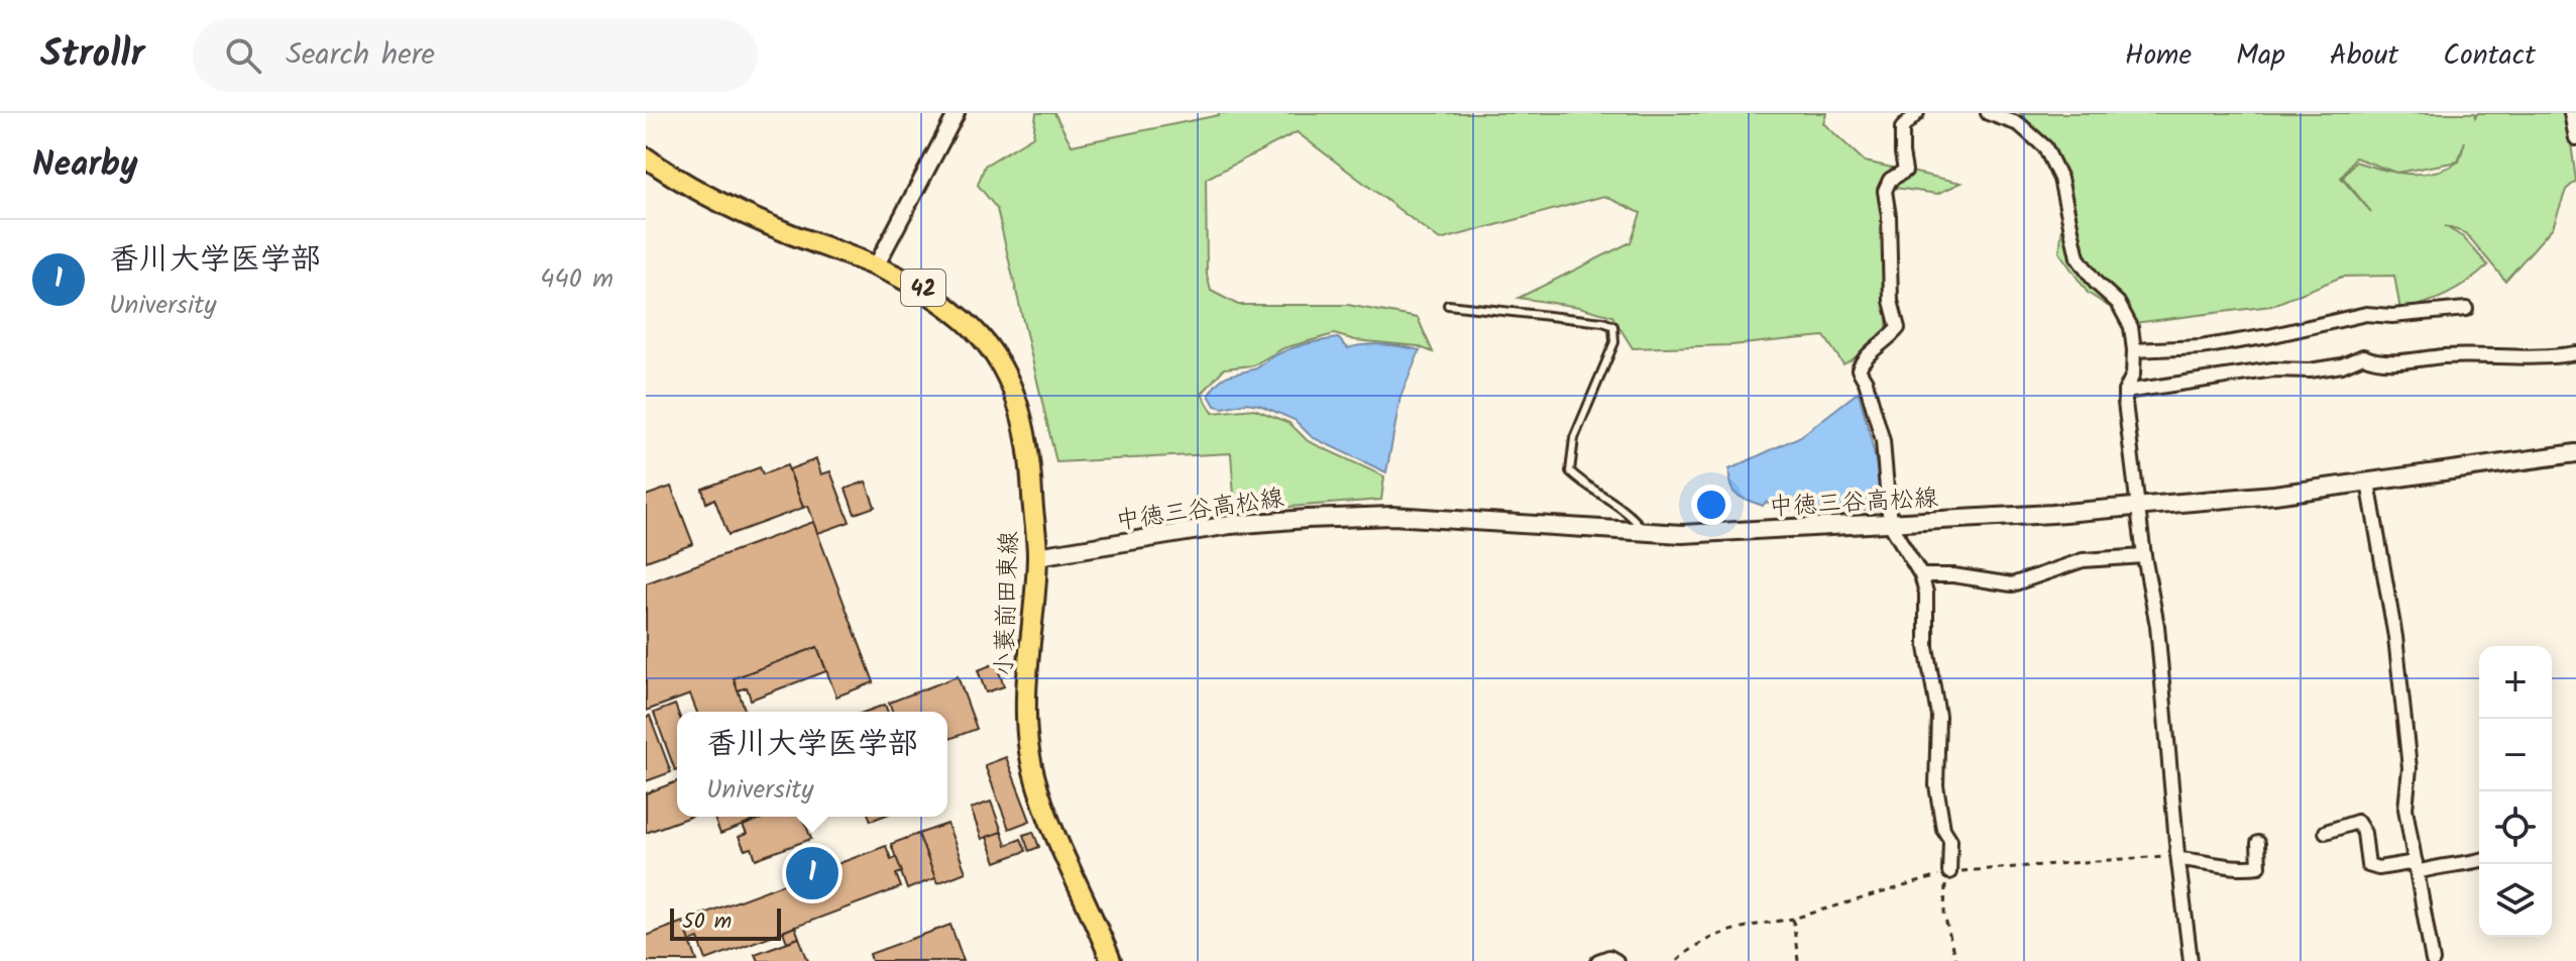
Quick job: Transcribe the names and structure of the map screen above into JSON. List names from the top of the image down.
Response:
{
  "streets": {
    "main road": ["42", "中徳三谷高松線", "小蓑前田東線"]
  },
  "crossings": [
    ["中徳三谷高松線", "小蓑前田東線"]
  ],
  "scale_bar": "50 m",
  "page": {
    "header": "Strollr",
    "search": "Search here",
    "nav": [
      "Home",
      "Map",
      "About",
      "Contact"
    ],
    "heading": "Nearby",
    "list": [
      {
        "mark": "1",
        "name": "香川大学医学部",
        "note": "University",
        "value": "440 m"
      }
    ],
    "map_buttons": ["+", "−"],
    "popup": ["香川大学医学部", "University"],
    "pins": "1",
    "scale": "50 m"
  }
}
